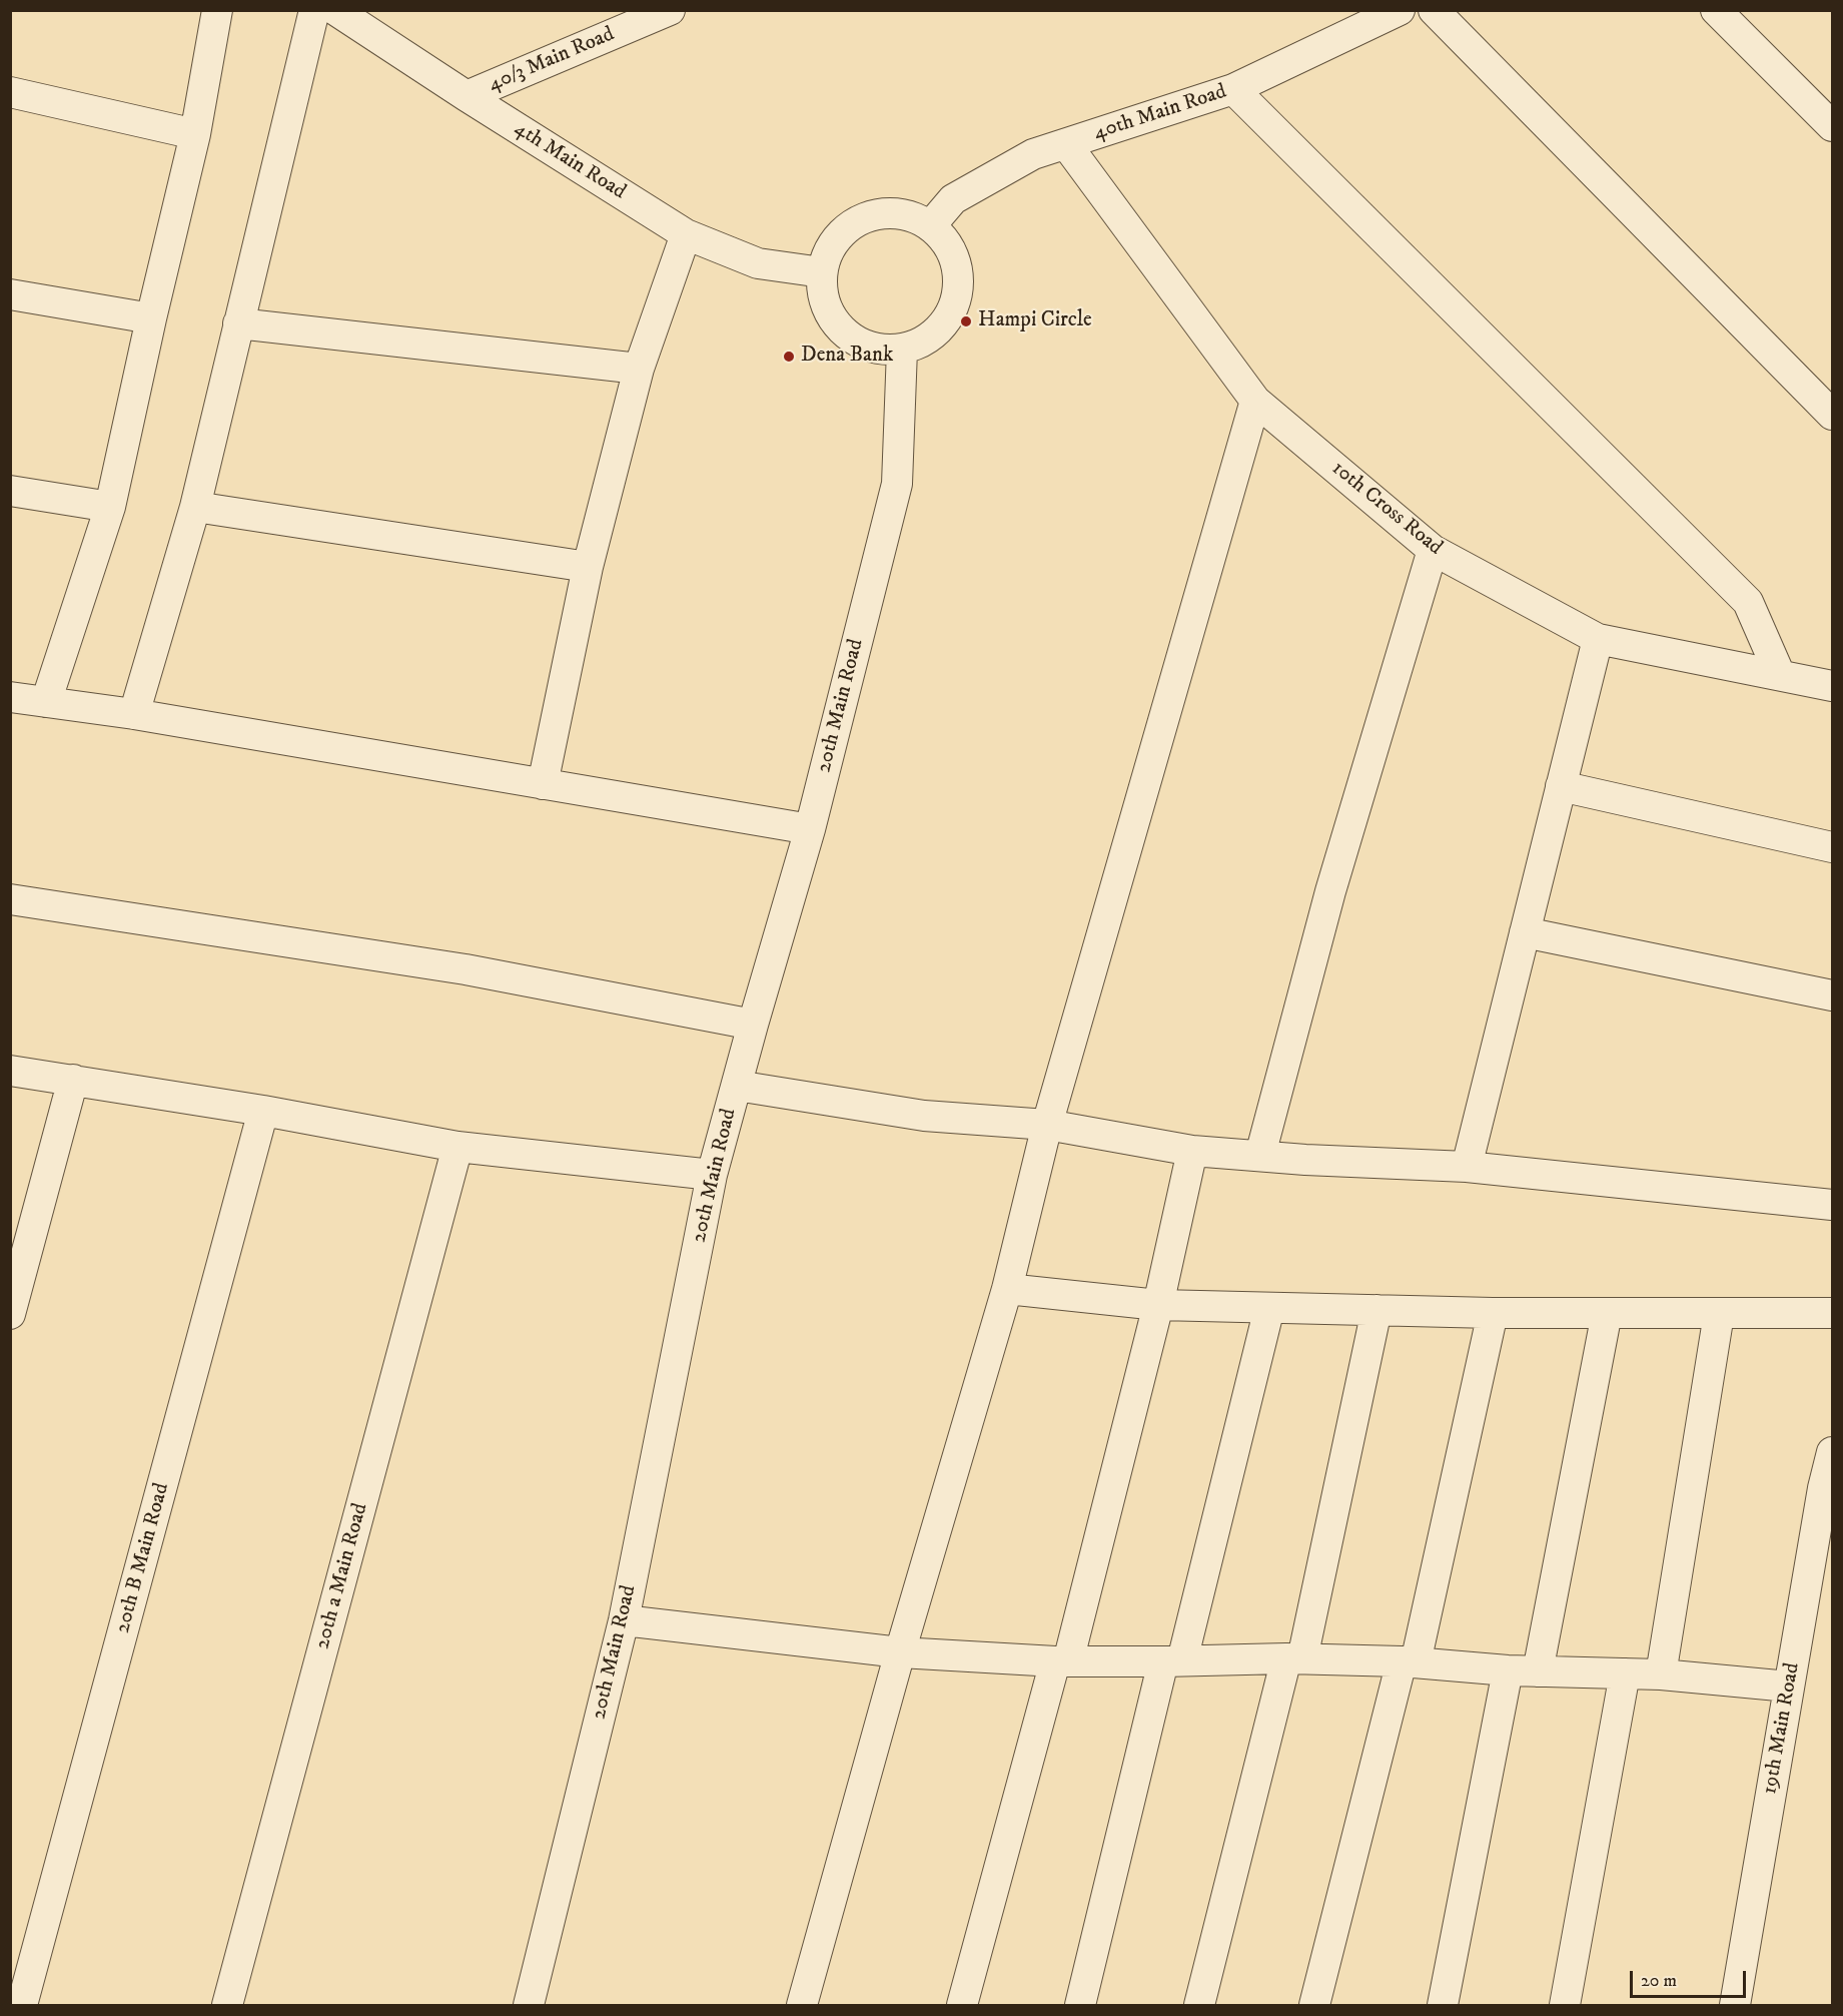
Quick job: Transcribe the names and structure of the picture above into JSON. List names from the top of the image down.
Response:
{
  "streets": {
    "street": [
      "40/3 Main Road",
      "40th Main Road",
      "4th Main Road",
      "10th Cross Road",
      "20th Main Road",
      "20th B Main Road",
      "20th a Main Road",
      "19th Main Road"
    ]
  },
  "crossings": [
    ["40/3 Main Road", "4th Main Road"],
    ["40th Main Road", "4th Main Road"],
    ["40th Main Road", "10th Cross Road"],
    ["40th Main Road", "20th Main Road"],
    ["4th Main Road", "20th Main Road"]
  ],
  "places": ["Hampi Circle", "Dena Bank"],
  "scale_bar": "20 m"
}
